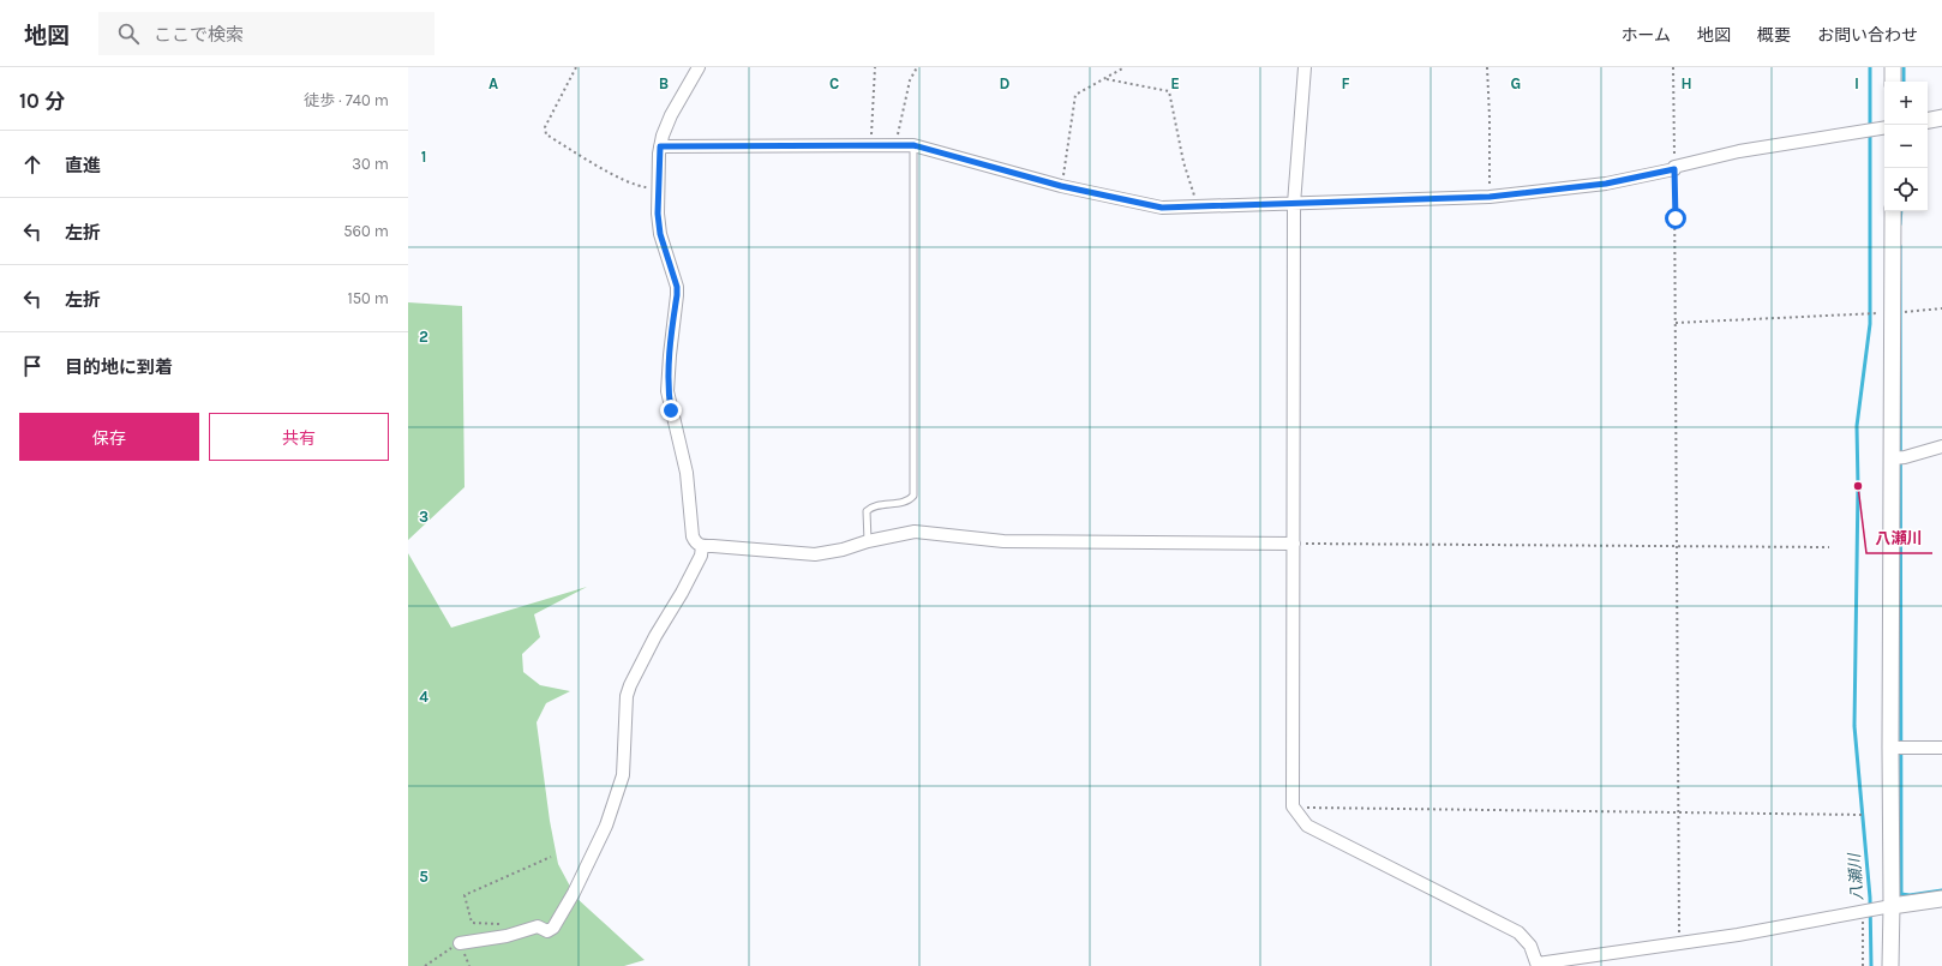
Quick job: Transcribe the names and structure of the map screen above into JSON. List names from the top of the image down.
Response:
{
  "water": ["八瀬川"],
  "places": ["八瀬川"],
  "page": {
    "header": "地図",
    "search": "ここで検索",
    "nav": [
      "ホーム",
      "地図",
      "概要",
      "お問い合わせ"
    ],
    "heading": ["10 分", "徒歩 · 740 m"],
    "map_buttons": ["+", "−"],
    "list": [
      ["直進", "30 m"],
      ["左折", "560 m"],
      ["左折", "150 m"],
      "目的地に到着"
    ],
    "buttons": ["保存", "共有"]
  },
  "grid": {
    "columns": [
      "A",
      "B",
      "C",
      "D",
      "E",
      "F",
      "G",
      "H",
      "I"
    ],
    "rows": [
      "1",
      "2",
      "3",
      "4",
      "5"
    ]
  }
}
